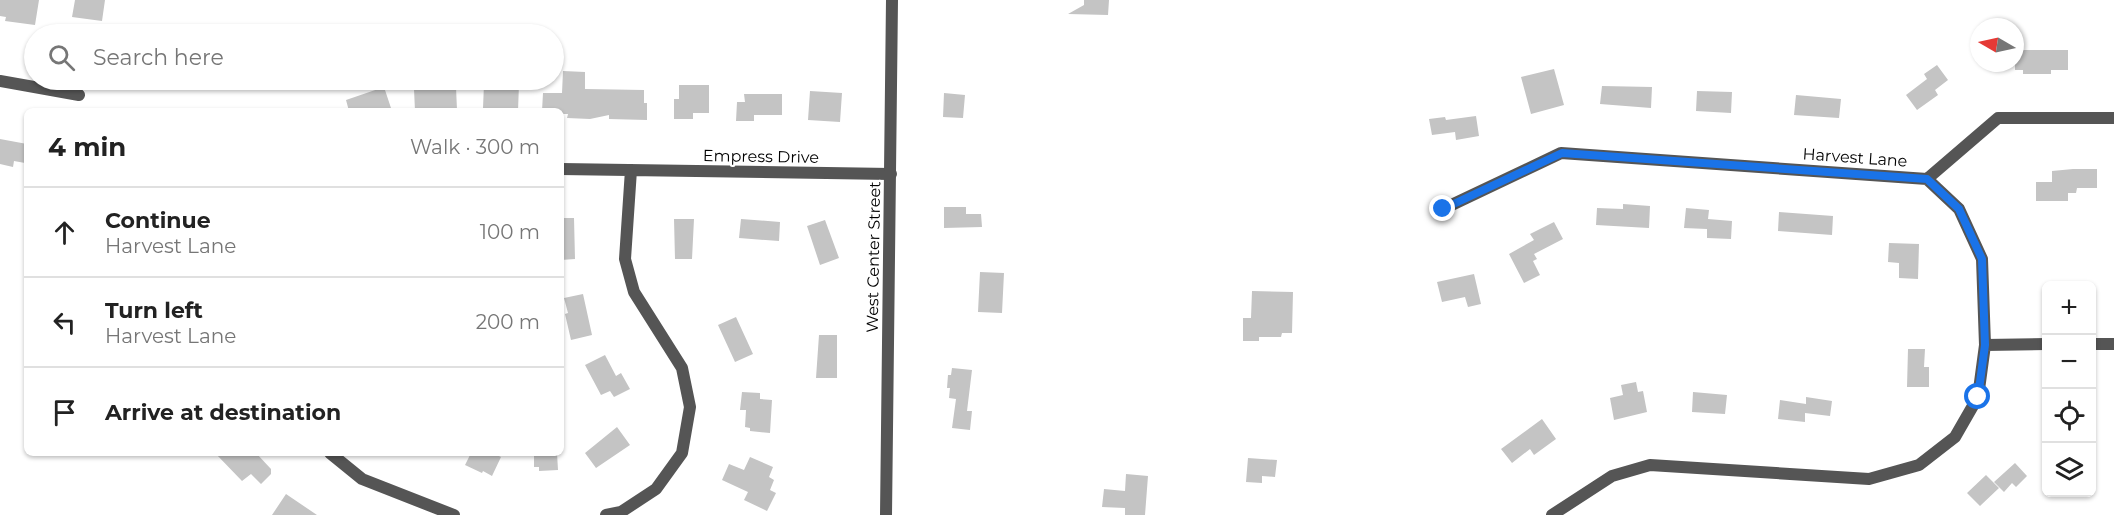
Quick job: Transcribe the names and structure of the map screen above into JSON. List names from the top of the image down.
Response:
{
  "streets": {
    "street": ["Empress Drive", "Harvest Lane", "West Center Street"]
  },
  "crossings": [
    ["Empress Drive", "West Center Street"]
  ],
  "north": "left",
  "page": {
    "search": "Search here",
    "heading": ["4 min", "Walk · 300 m"],
    "list": [
      ["Continue", "Harvest Lane", "100 m"],
      ["Turn left", "Harvest Lane", "200 m"],
      "Arrive at destination"
    ],
    "map_buttons": ["+", "−"]
  }
}
